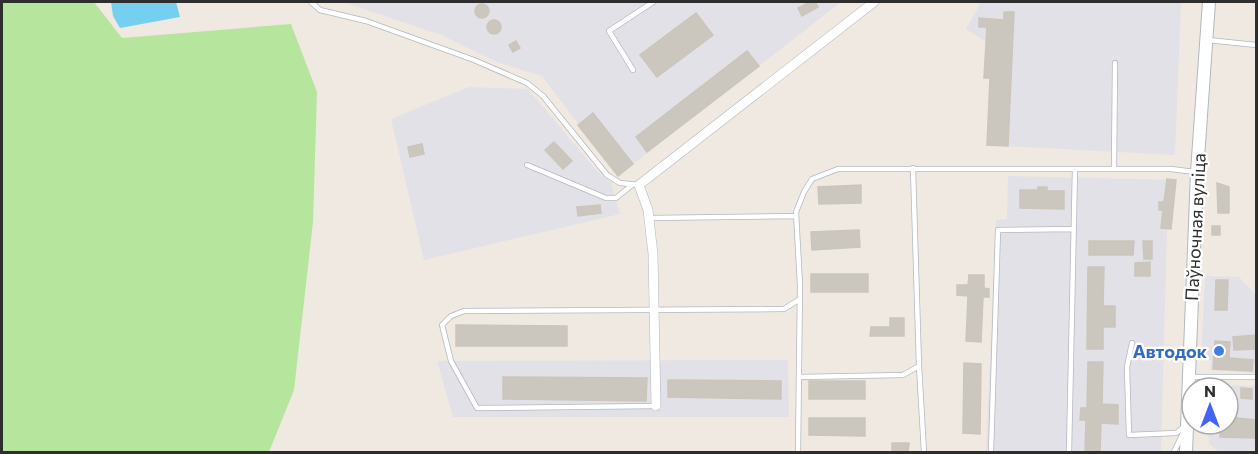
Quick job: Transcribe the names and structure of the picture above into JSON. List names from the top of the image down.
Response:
{
  "streets": {
    "street": ["Паўночная вуліца"]
  },
  "places": ["Автодок"],
  "north": "top"
}
